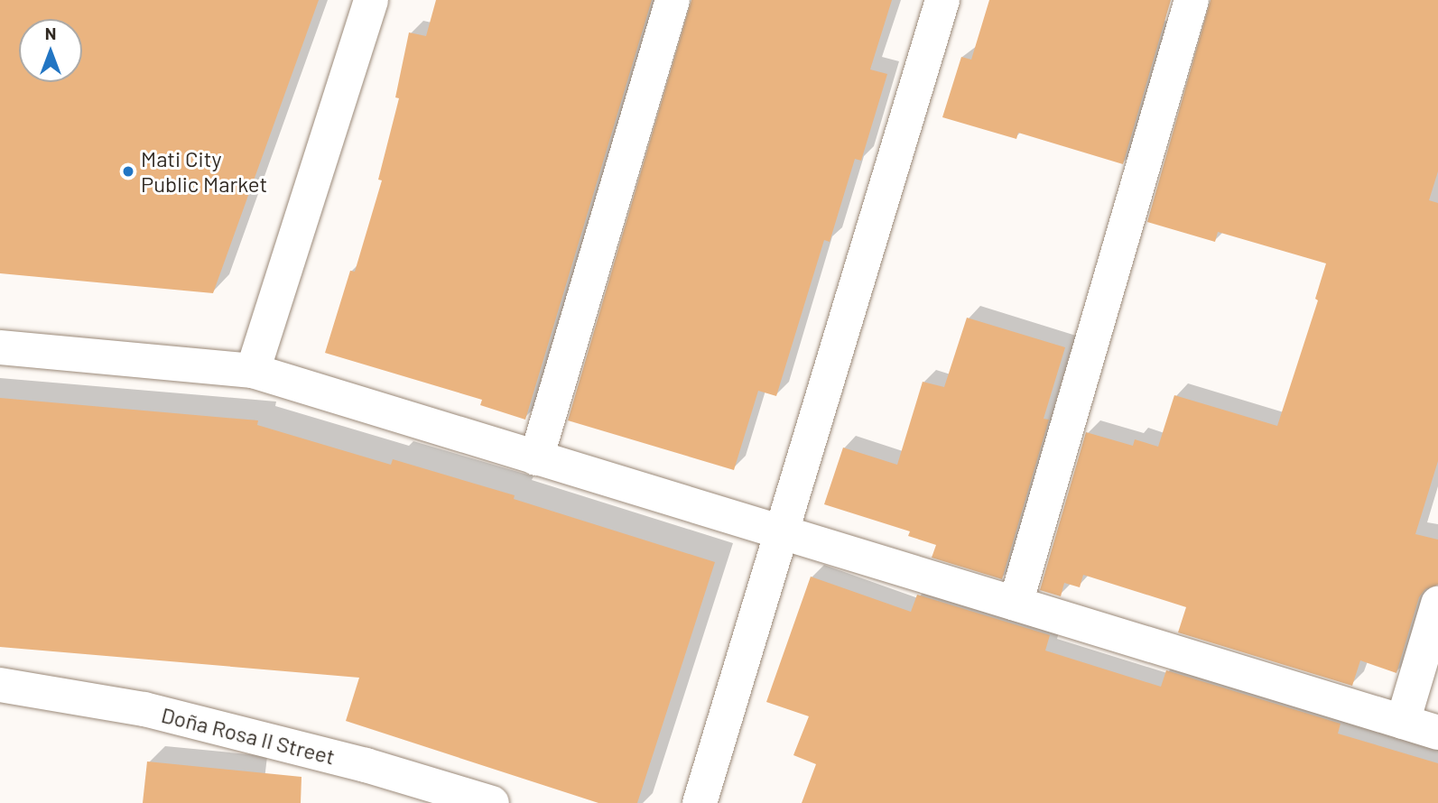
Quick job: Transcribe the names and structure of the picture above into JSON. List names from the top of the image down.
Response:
{
  "streets": {
    "street": ["Doña Rosa II Street"]
  },
  "places": ["Mati City Public Market"],
  "north": "top"
}
